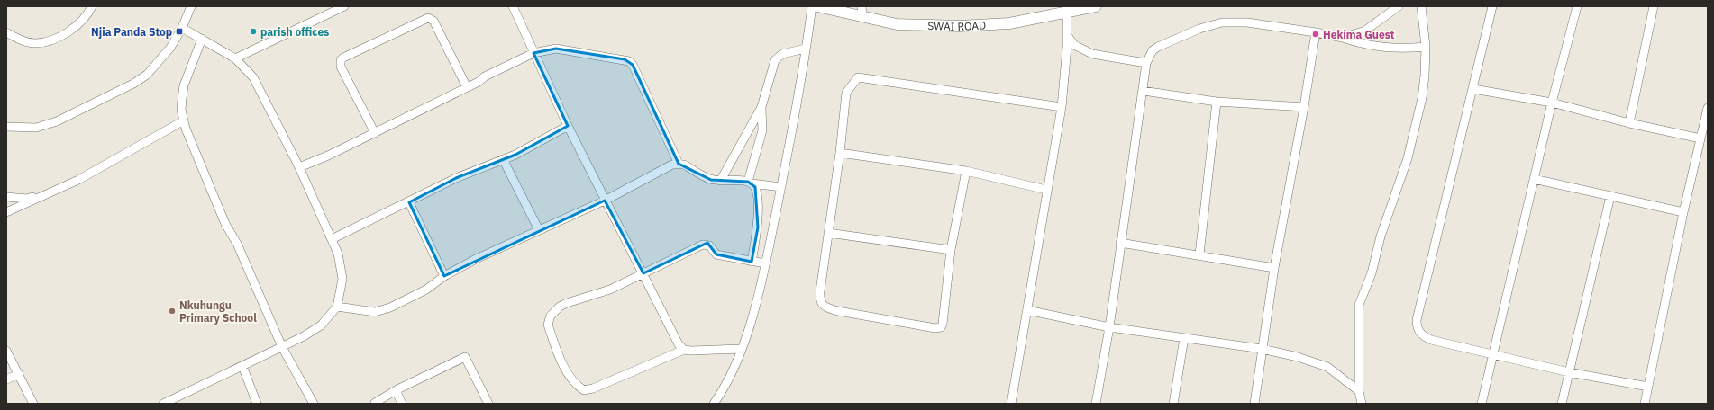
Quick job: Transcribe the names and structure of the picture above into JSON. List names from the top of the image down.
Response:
{
  "streets": {
    "street": ["SWAI ROAD"]
  },
  "places": {
    "transit": ["Njia Panda Stop"],
    "other": ["parish offices", "Hekima Guest", "Nkuhungu Primary School"]
  }
}
